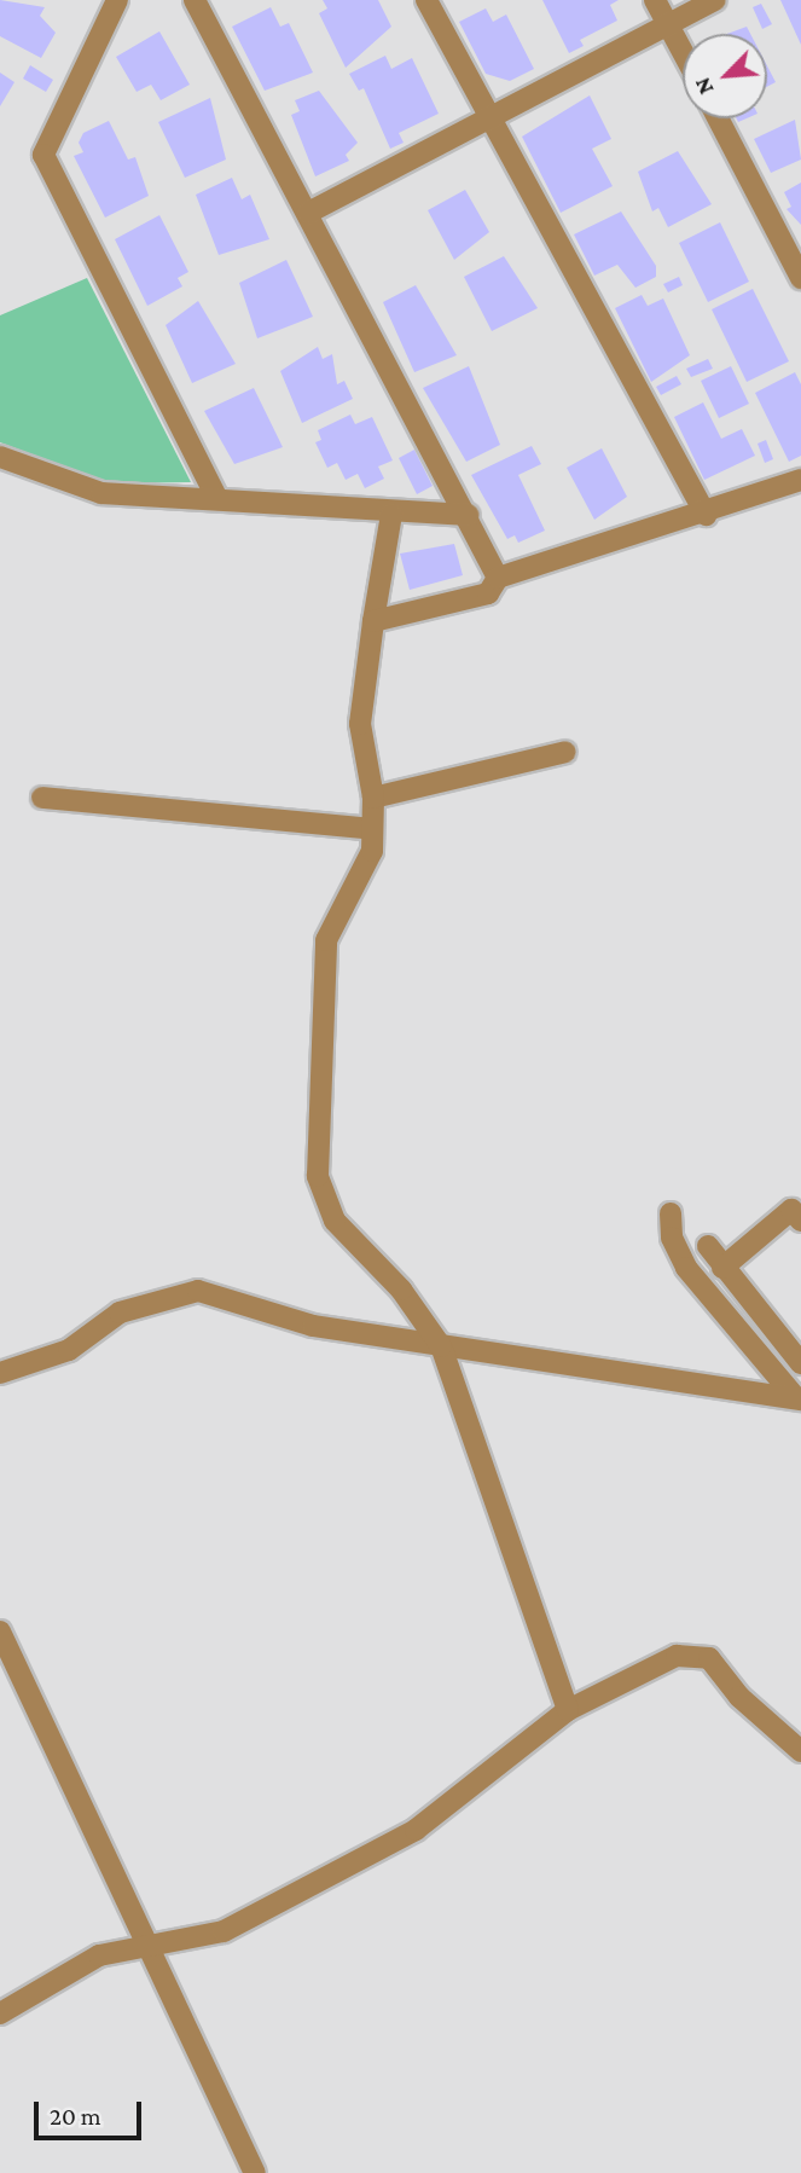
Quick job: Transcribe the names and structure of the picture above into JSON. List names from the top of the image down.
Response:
{
  "scale_bar": "20 m",
  "north": "bottom left"
}
